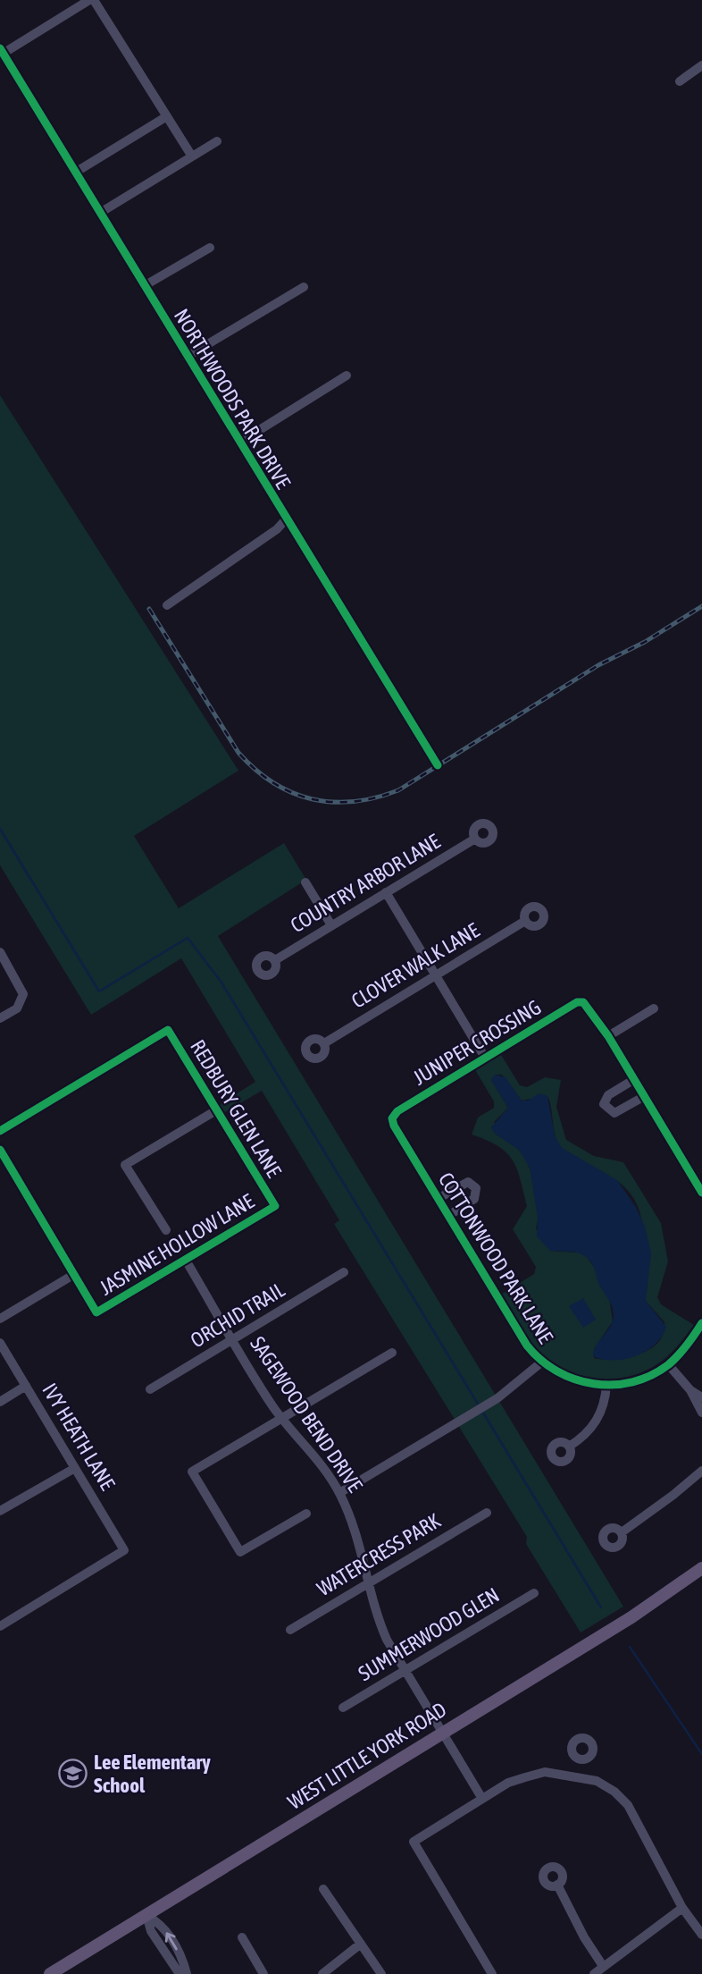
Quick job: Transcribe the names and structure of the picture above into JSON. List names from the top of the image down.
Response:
{
  "streets": {
    "main road": ["WEST LITTLE YORK ROAD"],
    "street": [
      "NORTHWOODS PARK DRIVE",
      "COUNTRY ARBOR LANE",
      "CLOVER WALK LANE",
      "JUNIPER CROSSING",
      "REDBURY GLEN LANE",
      "JASMINE HOLLOW LANE",
      "COTTONWOOD PARK LANE",
      "ORCHID TRAIL",
      "SAGEWOOD BEND DRIVE",
      "IVY HEATH LANE",
      "WATERCRESS PARK",
      "SUMMERWOOD GLEN"
    ]
  },
  "crossings": [
    ["JUNIPER CROSSING", "COTTONWOOD PARK LANE"],
    ["REDBURY GLEN LANE", "JASMINE HOLLOW LANE"],
    ["JASMINE HOLLOW LANE", "SAGEWOOD BEND DRIVE"],
    ["ORCHID TRAIL", "SAGEWOOD BEND DRIVE"],
    ["SAGEWOOD BEND DRIVE", "WATERCRESS PARK"],
    ["SAGEWOOD BEND DRIVE", "SUMMERWOOD GLEN"],
    ["SAGEWOOD BEND DRIVE", "WEST LITTLE YORK ROAD"]
  ],
  "places": {
    "school or university": ["Lee Elementary School"]
  }
}
